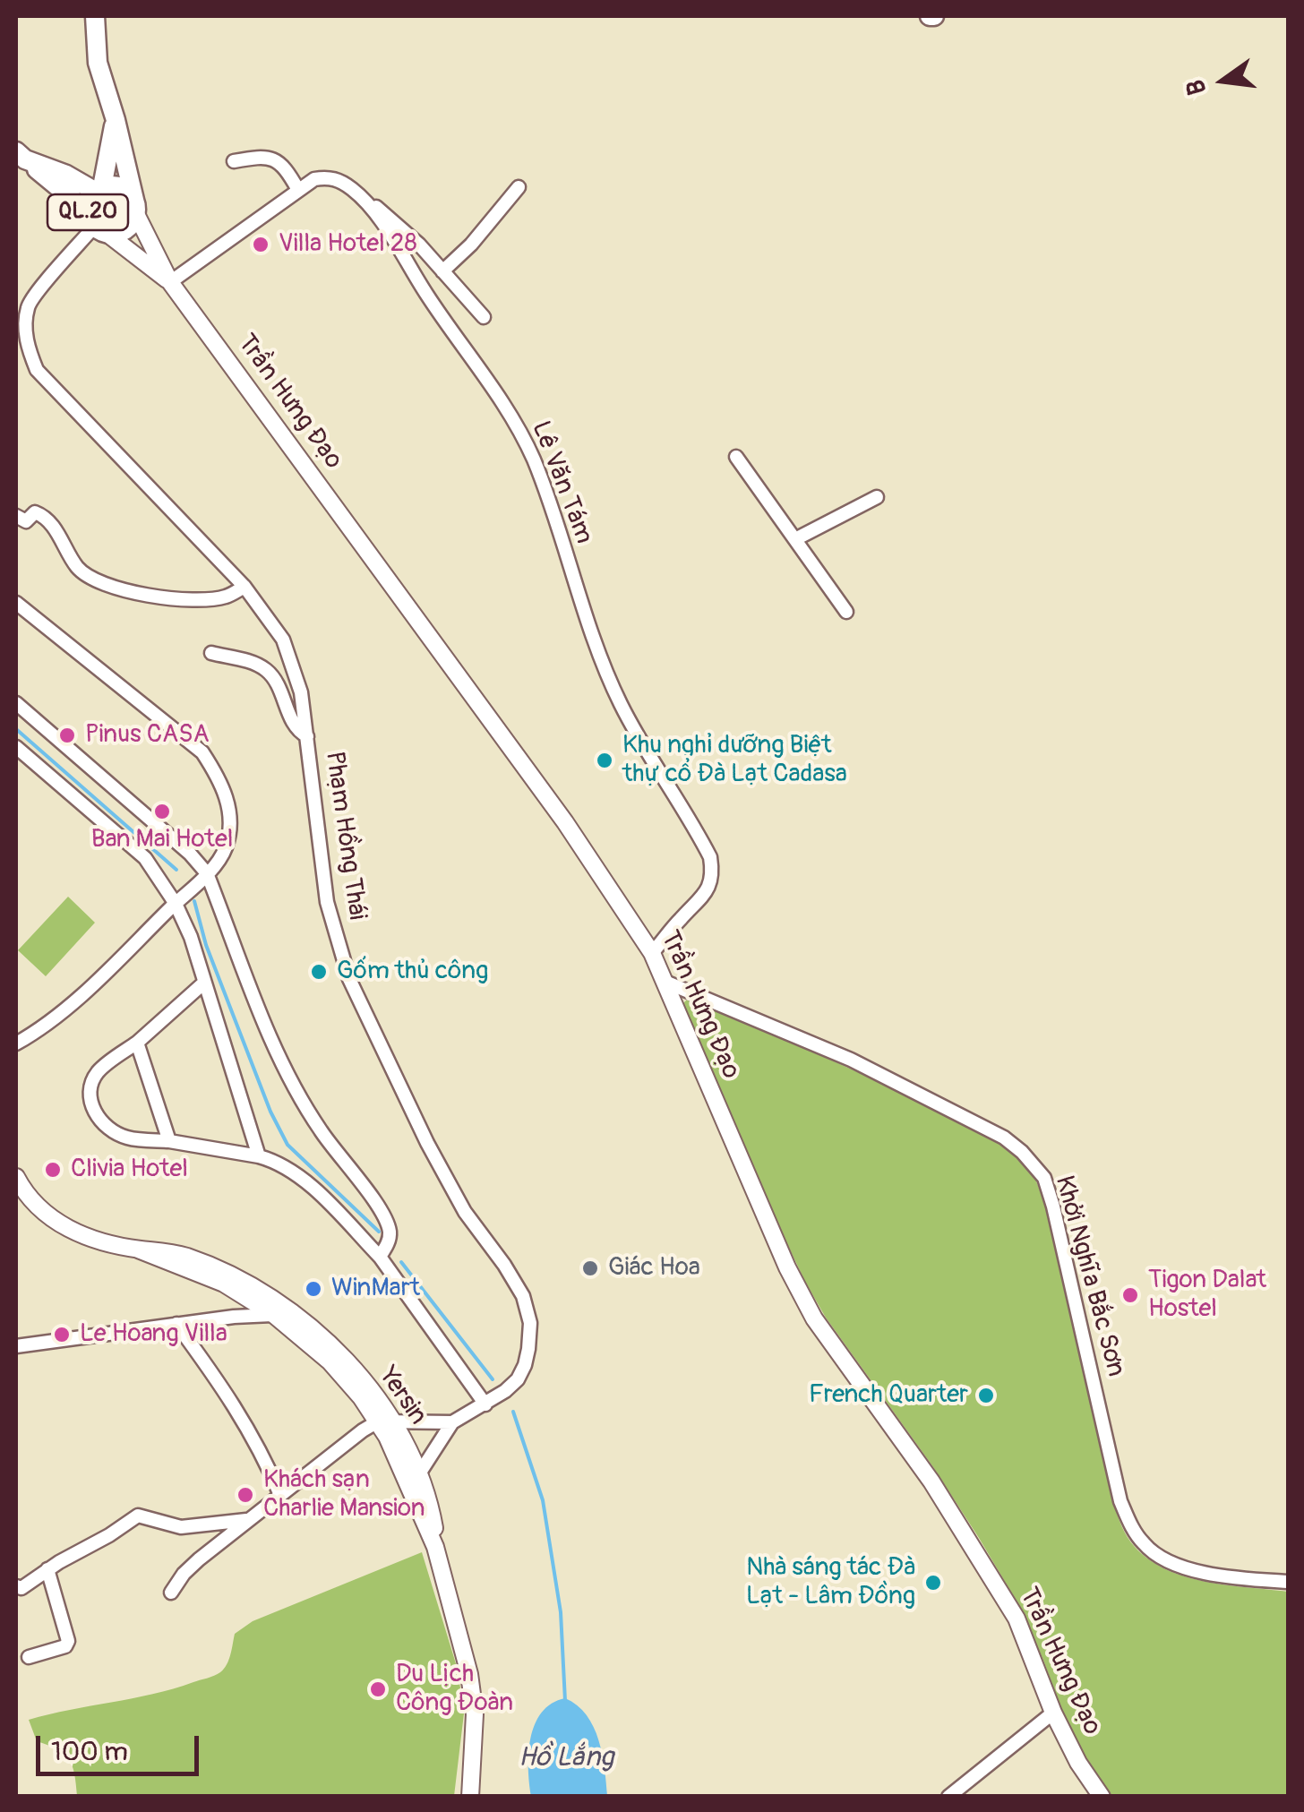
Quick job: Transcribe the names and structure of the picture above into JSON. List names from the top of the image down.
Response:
{
  "streets": {
    "highway": ["QL.20"],
    "main road": ["Trần Hưng Đạo", "Yersin"],
    "street": ["Lê Văn Tám", "Phạm Hồng Thái", "Khởi Nghĩa Bắc Sơn"]
  },
  "crossings": [
    ["QL.20", "Trần Hưng Đạo"],
    ["QL.20", "Phạm Hồng Thái"],
    ["Trần Hưng Đạo", "Lê Văn Tám"],
    ["Trần Hưng Đạo", "Phạm Hồng Thái"],
    ["Trần Hưng Đạo", "Khởi Nghĩa Bắc Sơn"],
    ["Phạm Hồng Thái", "Yersin"]
  ],
  "water": ["Hồ Lắng"],
  "places": [
    "Villa Hotel 28",
    "Pinus CASA",
    "Khu nghỉ dưỡng Biệt thự cổ Đà Lạt Cadasa",
    "Ban Mai Hotel",
    "Gốm thủ công",
    "Clivia Hotel",
    "Giác Hoa",
    "WinMart",
    "Tigon Dalat Hostel",
    "Le Hoang Villa",
    "French Quarter",
    "Khách sạn Charlie Mansion",
    "Nhà sáng tác Đà Lạt - Lâm Đồng",
    "Du Lịch Công Đoàn"
  ],
  "scale_bar": "100 m",
  "north": "left"
}
